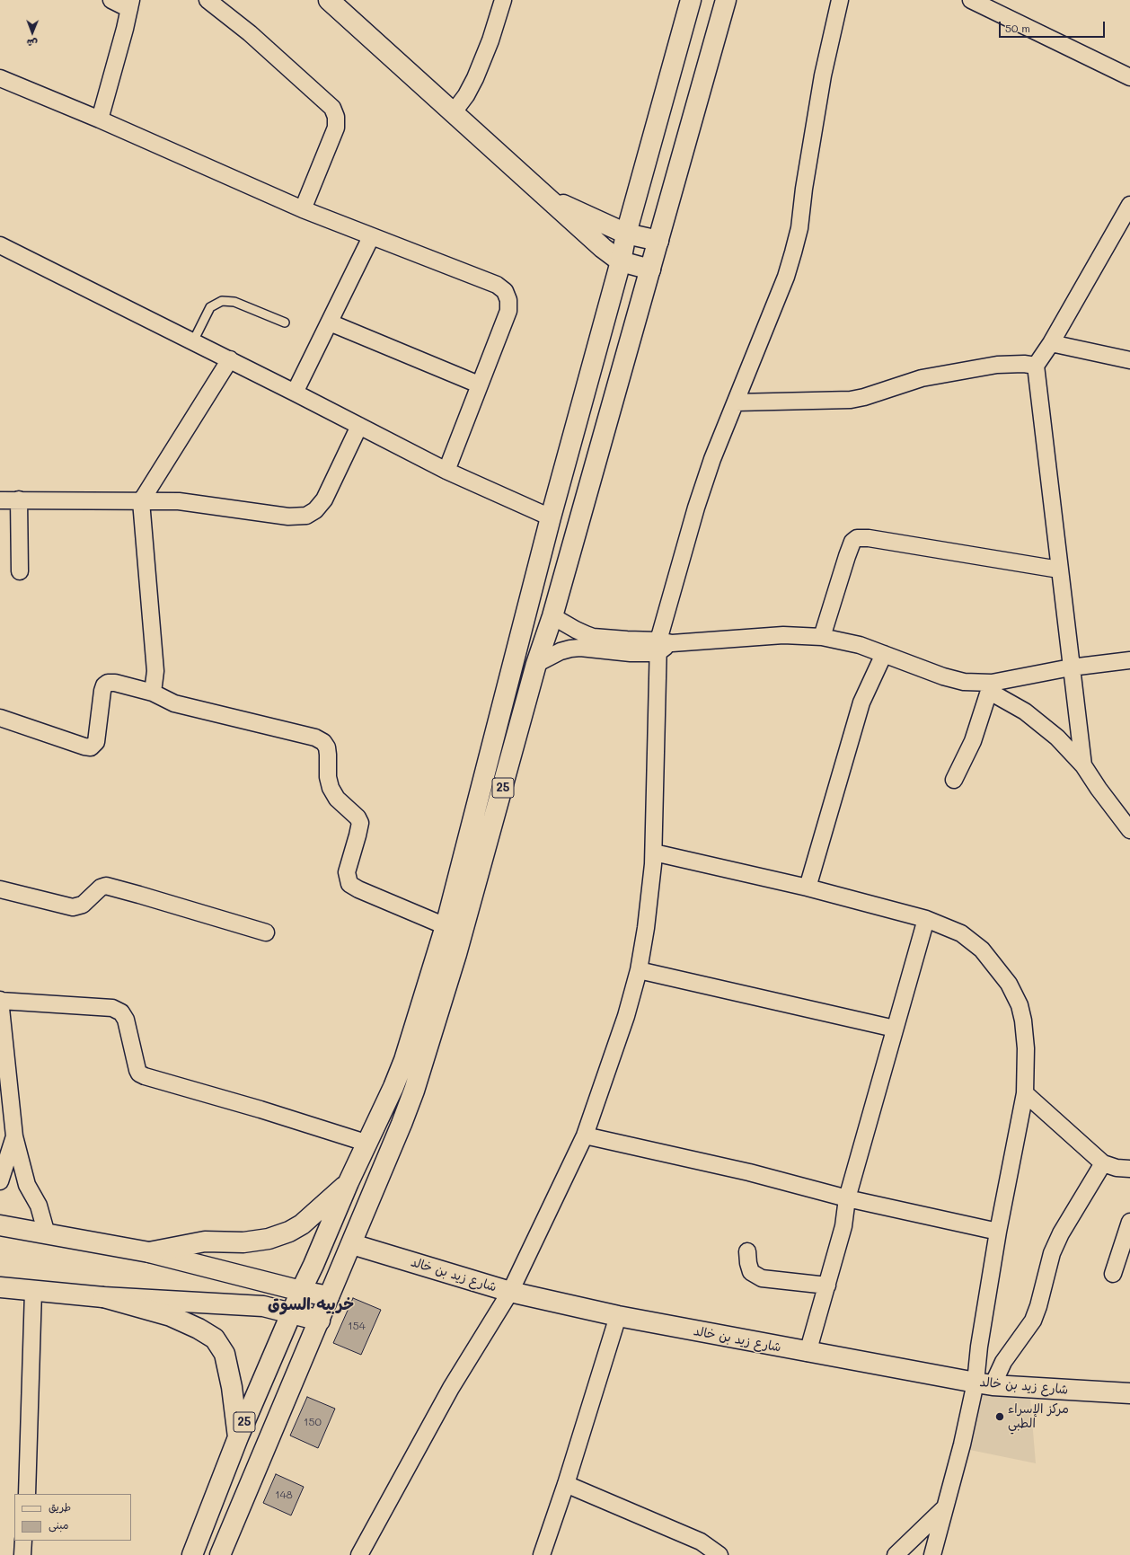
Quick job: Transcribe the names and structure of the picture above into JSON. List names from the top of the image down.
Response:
{
  "streets": {
    "main road": ["25", "شارع زيد بن خالد"]
  },
  "crossings": [
    ["25", "شارع زيد بن خالد"]
  ],
  "districts": ["خربیه السوق"],
  "places": ["مركز الإسراء الطبي"],
  "house_numbers": ["154", "150", "148"],
  "legend": ["طريق", "مبنى"],
  "scale_bar": "50 m",
  "north": "bottom"
}
